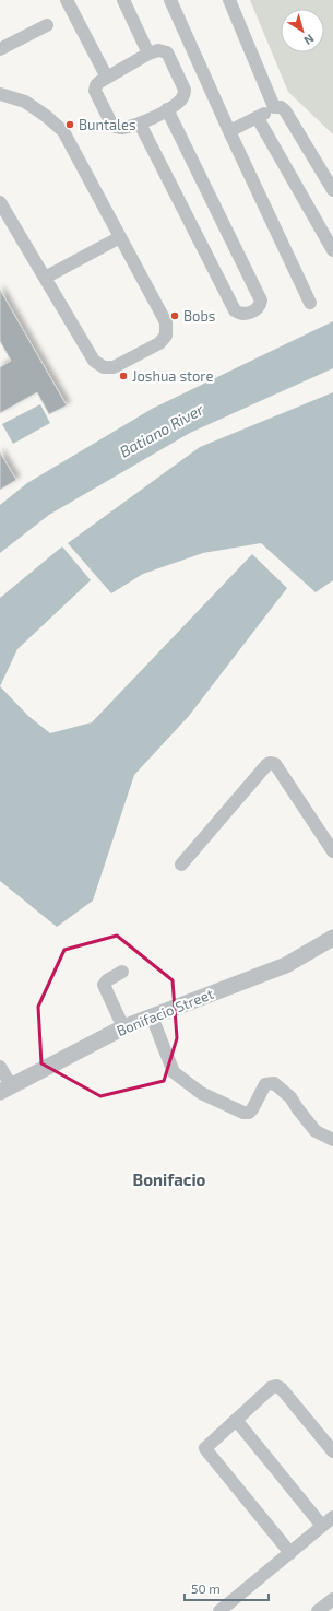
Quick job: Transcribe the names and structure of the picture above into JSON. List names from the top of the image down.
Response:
{
  "streets": {
    "street": ["Bonifacio Street"]
  },
  "districts": ["Bonifacio"],
  "water": ["Batiano River"],
  "places": ["Buntales", "Bobs", "Joshua store"],
  "scale_bar": "50 m",
  "north": "bottom right"
}
